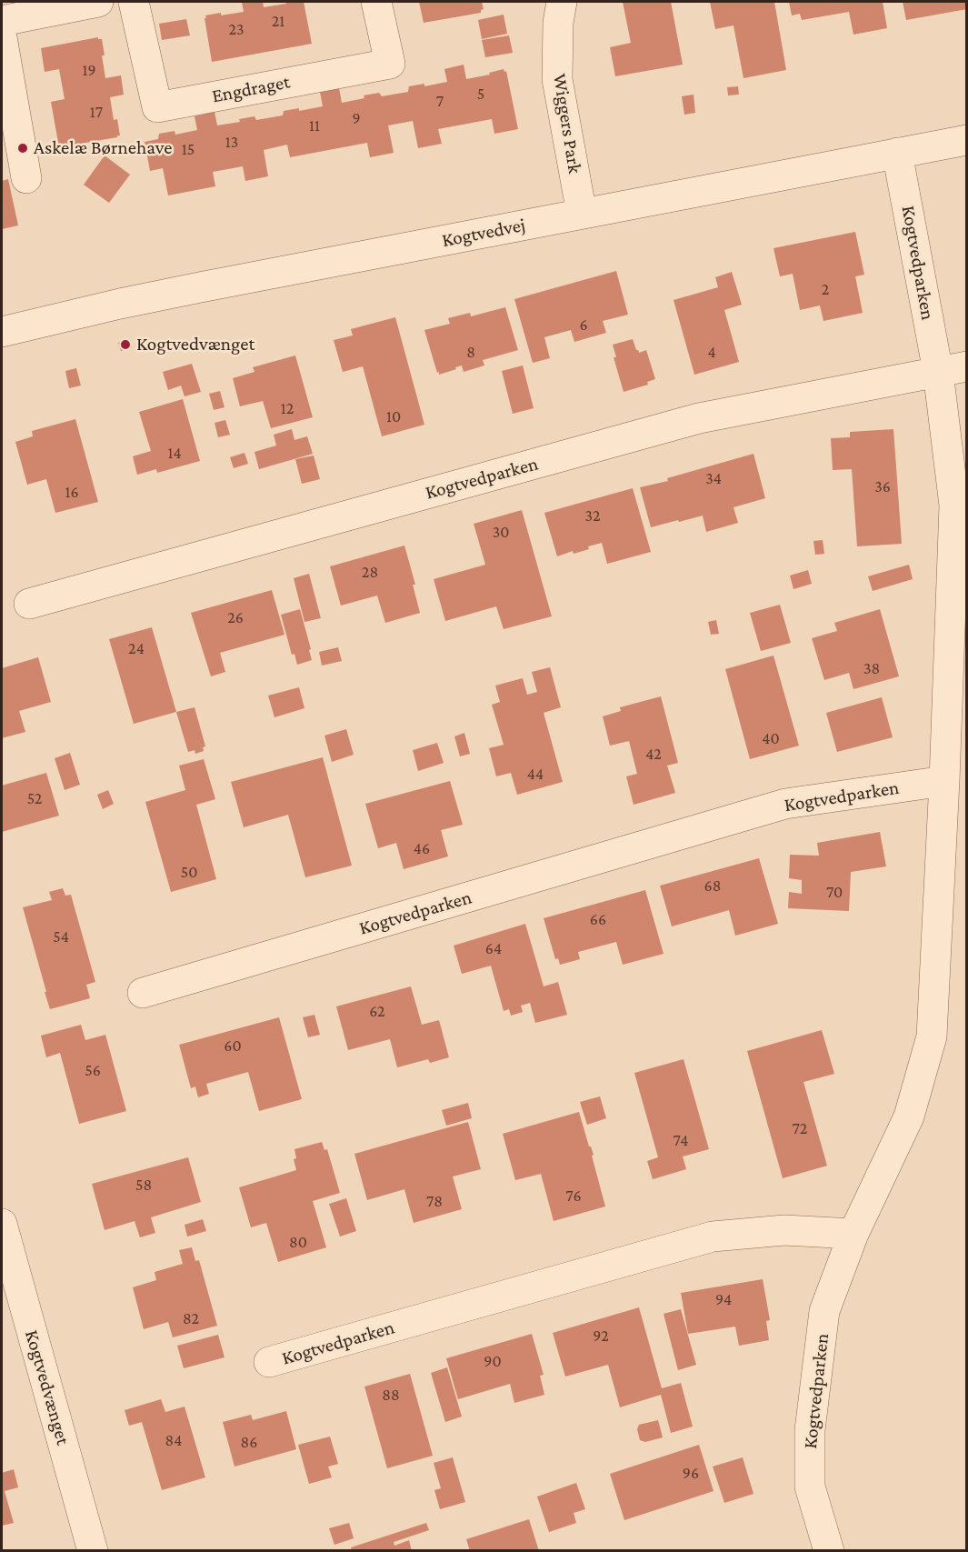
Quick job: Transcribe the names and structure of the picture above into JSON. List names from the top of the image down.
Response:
{
  "streets": {
    "street": [
      "Engdraget",
      "Wiggers Park",
      "Kogtvedvej",
      "Kogtvedparken",
      "Kogtvedvænget"
    ]
  },
  "crossings": [
    ["Wiggers Park", "Kogtvedvej"],
    ["Kogtvedvej", "Kogtvedparken"]
  ],
  "places": ["Askelæ Børnehave", "Kogtvedvænget"],
  "house_numbers": [
    "21",
    "23",
    "19",
    "5",
    "7",
    "17",
    "9",
    "11",
    "13",
    "15",
    "2",
    "6",
    "8",
    "4",
    "12",
    "10",
    "14",
    "34",
    "36",
    "16",
    "32",
    "30",
    "28",
    "26",
    "24",
    "38",
    "40",
    "42",
    "44",
    "52",
    "46",
    "50",
    "68",
    "70",
    "66",
    "54",
    "64",
    "62",
    "60",
    "56",
    "72",
    "74",
    "58",
    "76",
    "78",
    "80",
    "94",
    "82",
    "92",
    "90",
    "88",
    "84",
    "86",
    "96"
  ]
}
